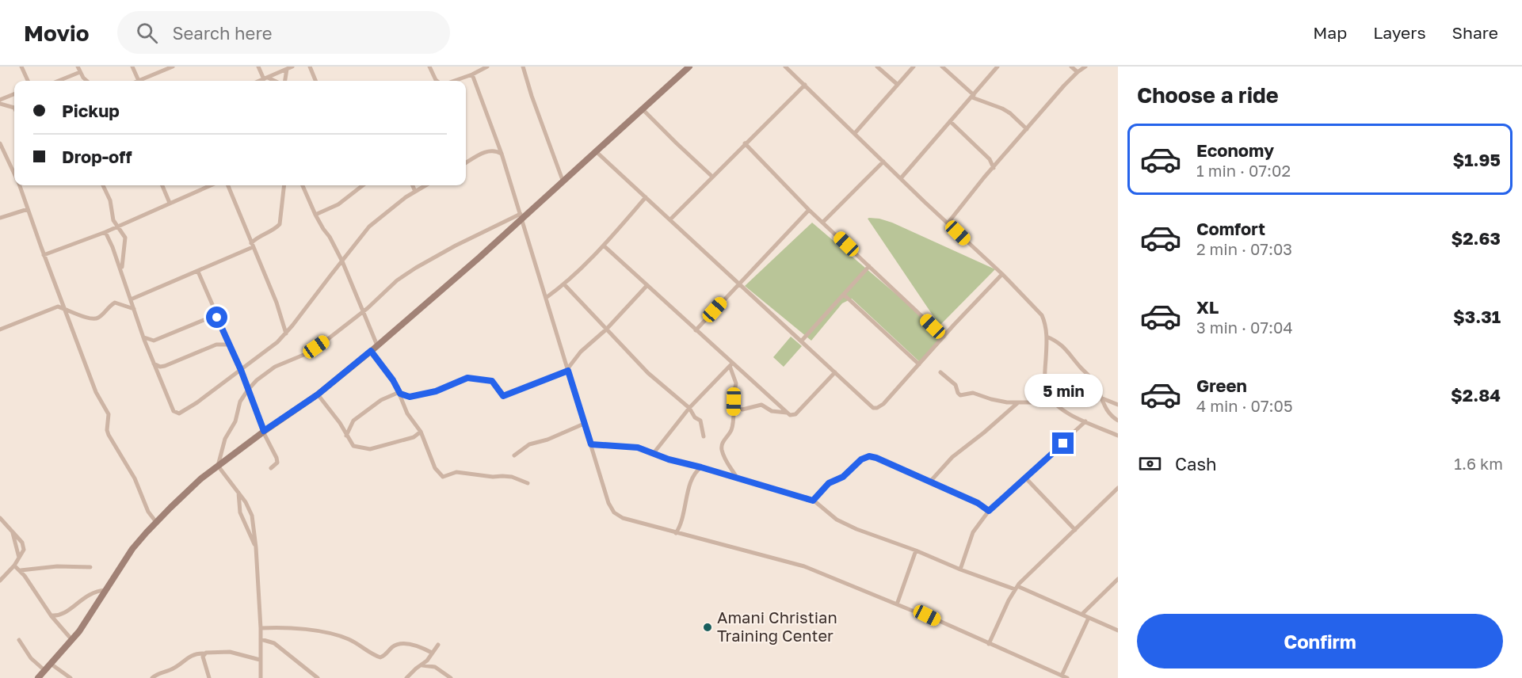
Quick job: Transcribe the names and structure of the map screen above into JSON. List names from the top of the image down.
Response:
{
  "places": ["Amani Christian Training Center"],
  "page": {
    "header": "Movio",
    "search": "Search here",
    "nav": ["Map", "Layers", "Share"],
    "heading": "Choose a ride",
    "banner": ["Pickup", "Drop-off"],
    "list": [
      {
        "name": "Economy",
        "note": "1 min · 07:02",
        "value": "$1.95"
      },
      {
        "name": "Comfort",
        "note": "2 min · 07:03",
        "value": "$2.63"
      },
      {
        "name": "XL",
        "note": "3 min · 07:04",
        "value": "$3.31"
      },
      {
        "name": "Green",
        "note": "4 min · 07:05",
        "value": "$2.84"
      }
    ],
    "bubble": "5 min",
    "pay": ["Cash", "1.6 km"],
    "buttons": "Confirm"
  }
}
